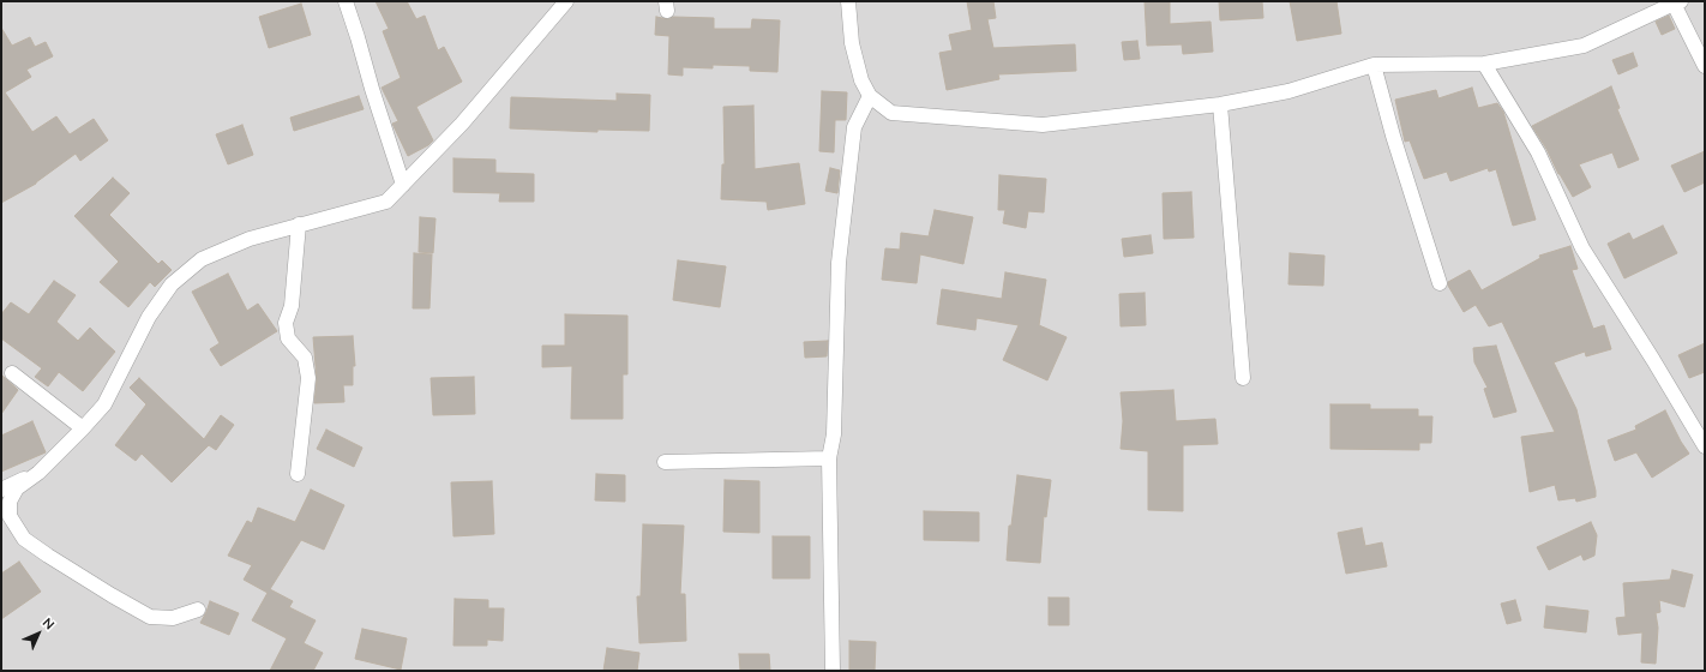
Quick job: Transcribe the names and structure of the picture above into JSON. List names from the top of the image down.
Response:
{
  "north": "top right"
}
